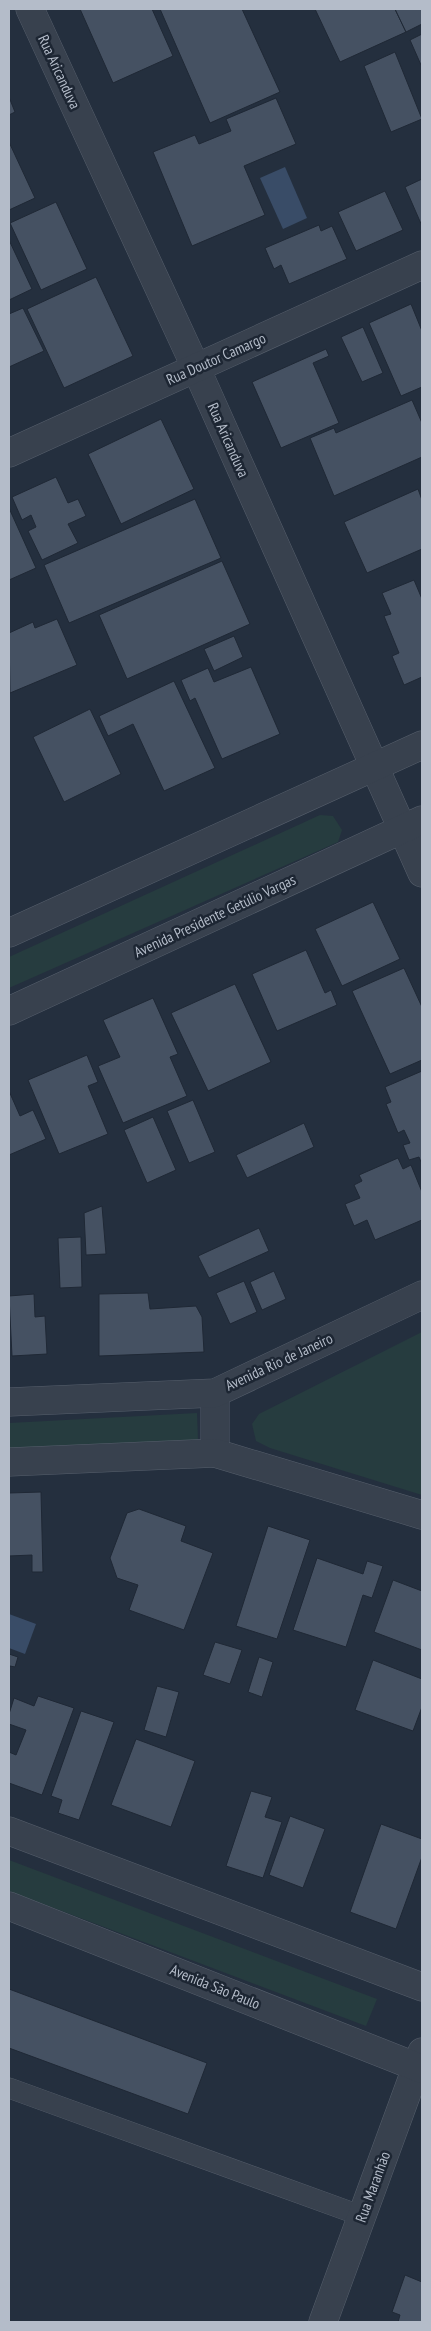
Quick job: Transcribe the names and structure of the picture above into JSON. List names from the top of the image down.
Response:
{
  "streets": {
    "street": [
      "Rua Aricanduva",
      "Rua Doutor Camargo",
      "Avenida Presidente Getúlio Vargas",
      "Avenida Rio de Janeiro",
      "Avenida São Paulo",
      "Rua Maranhão"
    ]
  },
  "crossings": [
    ["Rua Aricanduva", "Rua Doutor Camargo"],
    ["Rua Aricanduva", "Avenida Presidente Getúlio Vargas"],
    ["Avenida São Paulo", "Rua Maranhão"]
  ]
}
